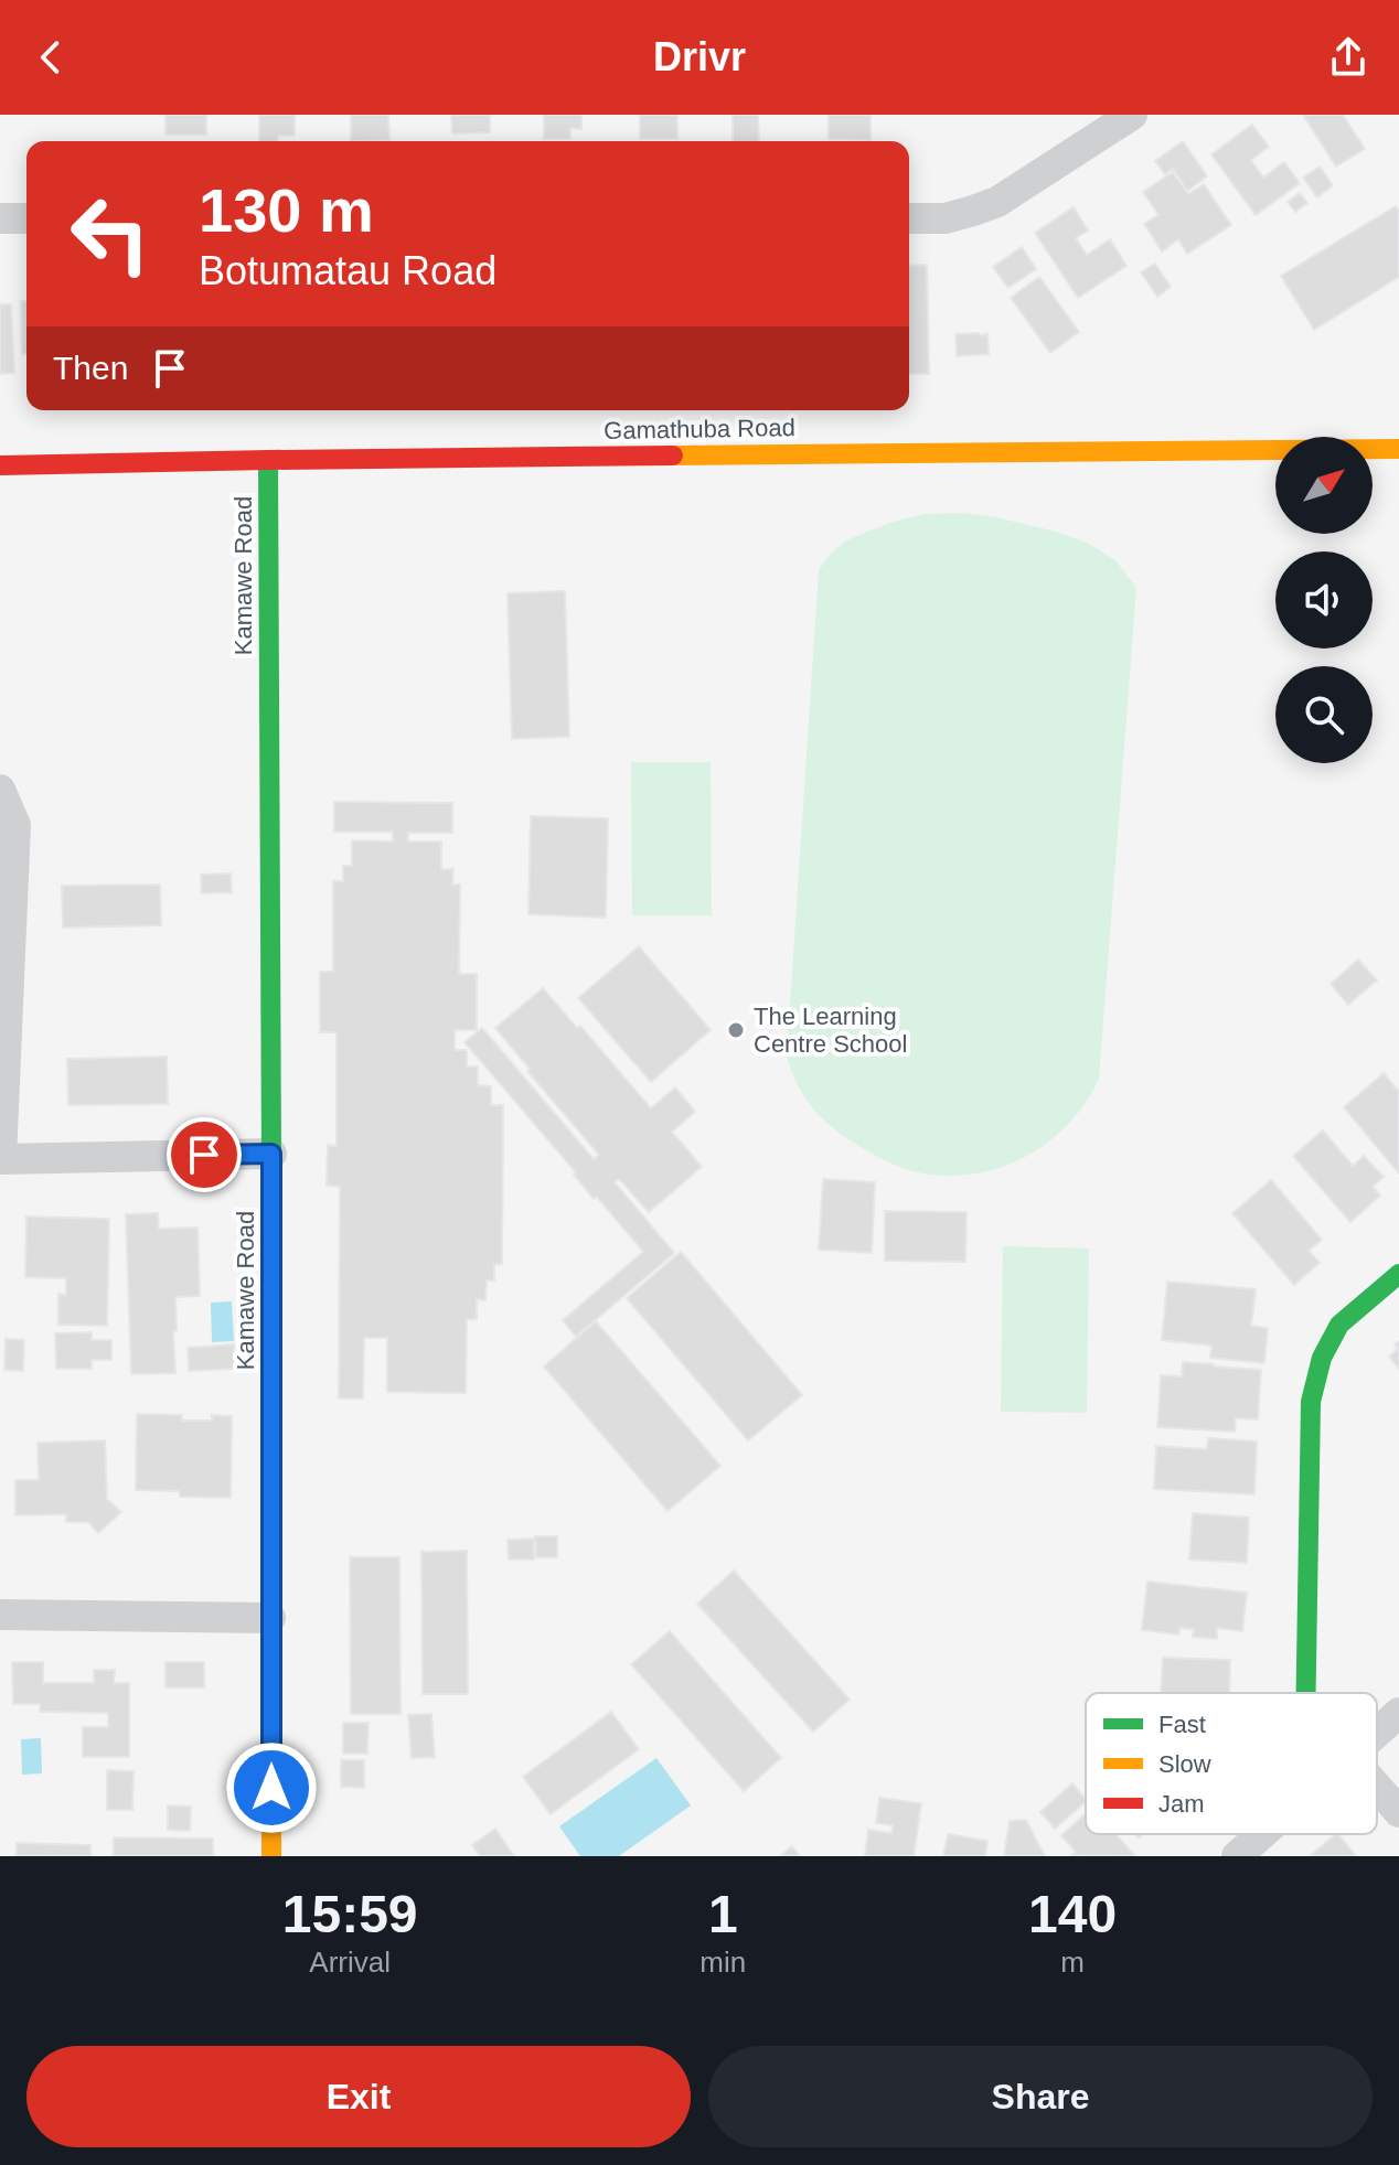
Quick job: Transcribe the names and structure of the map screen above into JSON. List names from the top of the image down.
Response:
{
  "streets": {
    "street": ["Gamathuba Road", "Kamawe Road"]
  },
  "crossings": [
    ["Gamathuba Road", "Kamawe Road"]
  ],
  "places": ["The Learning Centre School"],
  "legend": ["Fast", "Slow", "Jam"],
  "north": "top right",
  "page": {
    "header": "Drivr",
    "turn": ["130 m", "Botumatau Road"],
    "then": "Then",
    "eta": [
      "15:59",
      "Arrival",
      "1",
      "min",
      "140",
      "m"
    ],
    "buttons": ["Exit", "Share"]
  }
}
